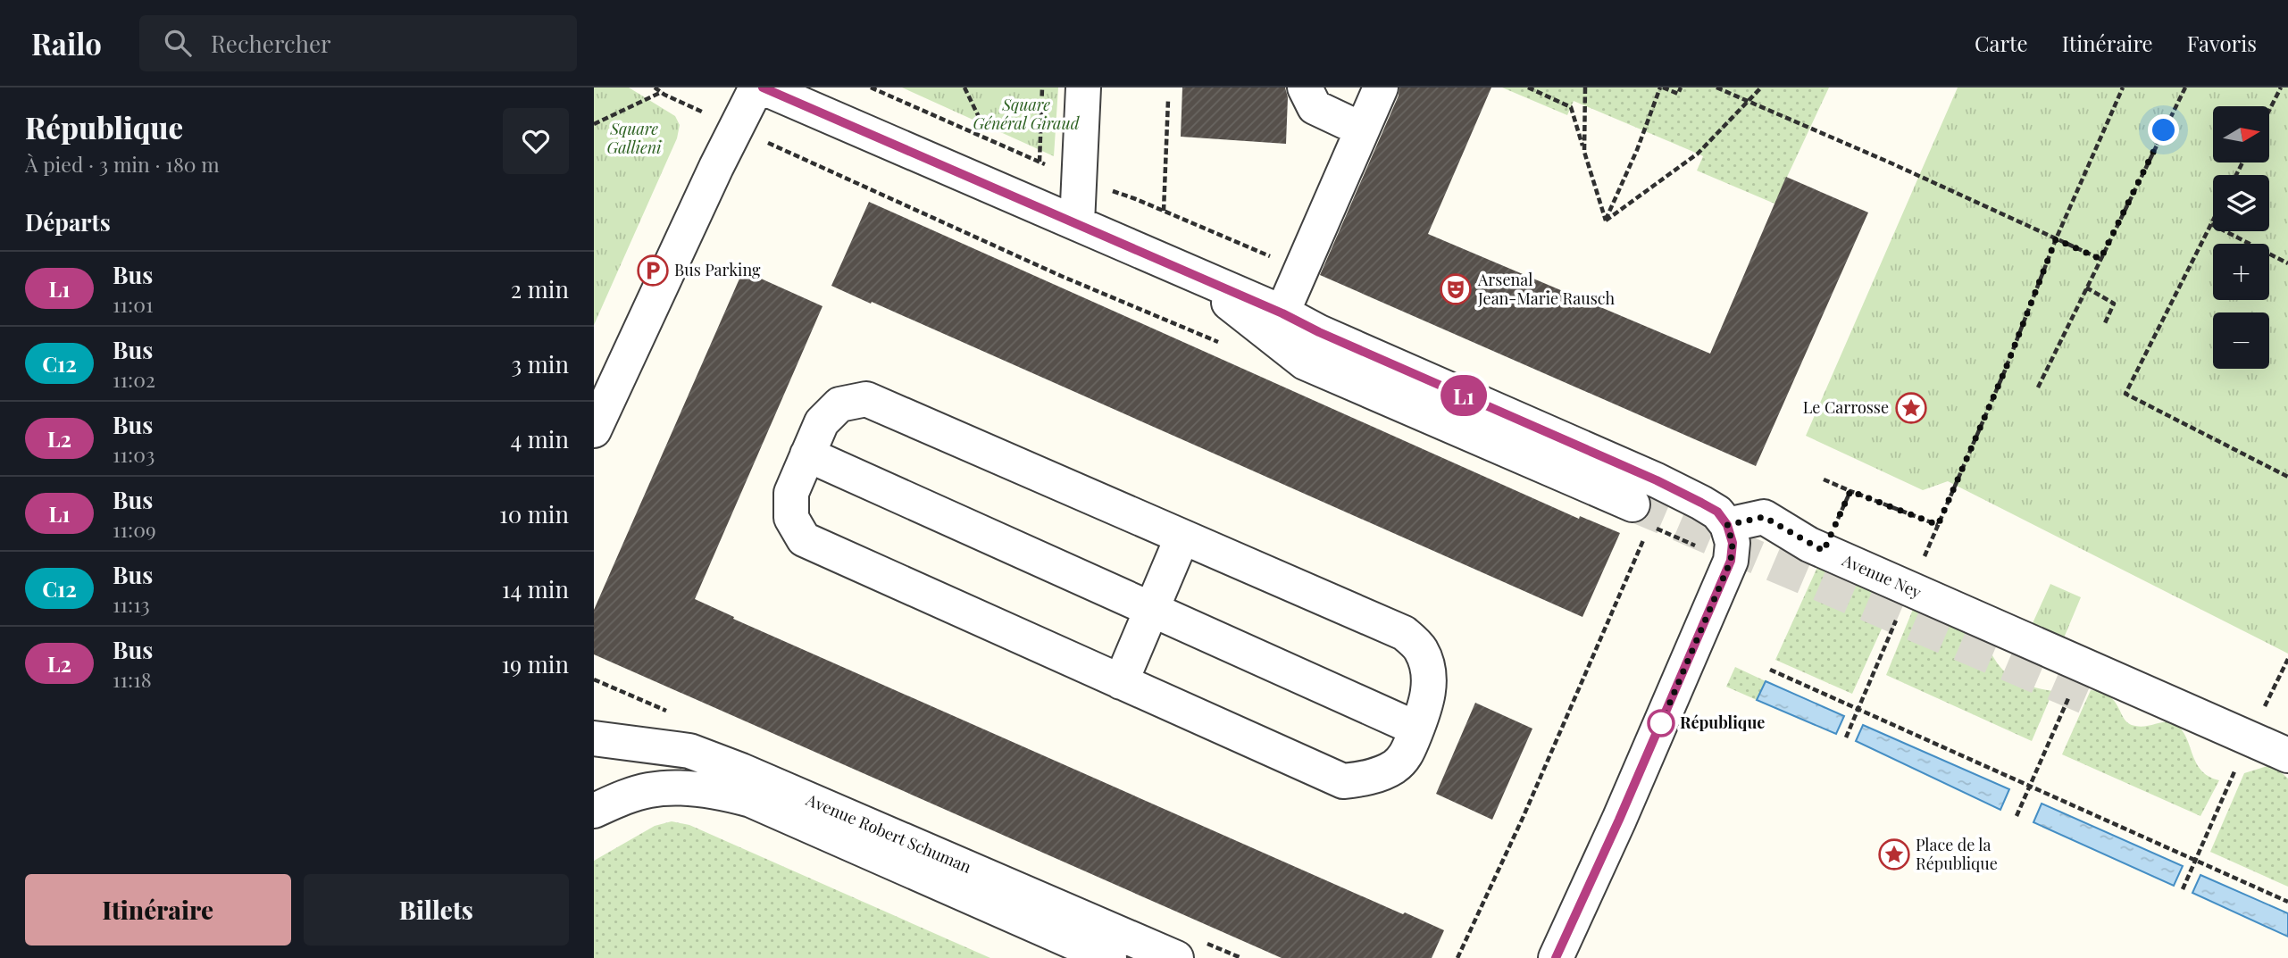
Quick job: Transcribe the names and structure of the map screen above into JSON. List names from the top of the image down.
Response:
{
  "streets": {
    "street": ["Avenue Ney", "Avenue Robert Schuman"]
  },
  "parks": ["Square Général Giraud", "Square Gallieni"],
  "places": {
    "parking": ["Bus Parking"],
    "theatre": ["Arsenal Jean-Marie Rausch"],
    "place": ["Le Carrosse", "Place de la République"],
    "other": ["République"]
  },
  "lines": ["bus line L1"],
  "north": "right",
  "page": {
    "header": "Railo",
    "search": "Rechercher",
    "nav": ["Carte", "Itinéraire", "Favoris"],
    "heading": [
      ["République", "À pied · 3 min · 180 m"],
      "Départs"
    ],
    "on_map": "L1",
    "map_buttons": ["+", "−"],
    "list": [
      {
        "mark": "L1",
        "name": "Bus",
        "note": "11:01",
        "value": "2 min"
      },
      {
        "mark": "C12",
        "name": "Bus",
        "note": "11:02",
        "value": "3 min"
      },
      {
        "mark": "L2",
        "name": "Bus",
        "note": "11:03",
        "value": "4 min"
      },
      {
        "mark": "L1",
        "name": "Bus",
        "note": "11:09",
        "value": "10 min"
      },
      {
        "mark": "C12",
        "name": "Bus",
        "note": "11:13",
        "value": "14 min"
      },
      {
        "mark": "L2",
        "name": "Bus",
        "note": "11:18",
        "value": "19 min"
      }
    ],
    "buttons": ["Itinéraire", "Billets"]
  }
}
